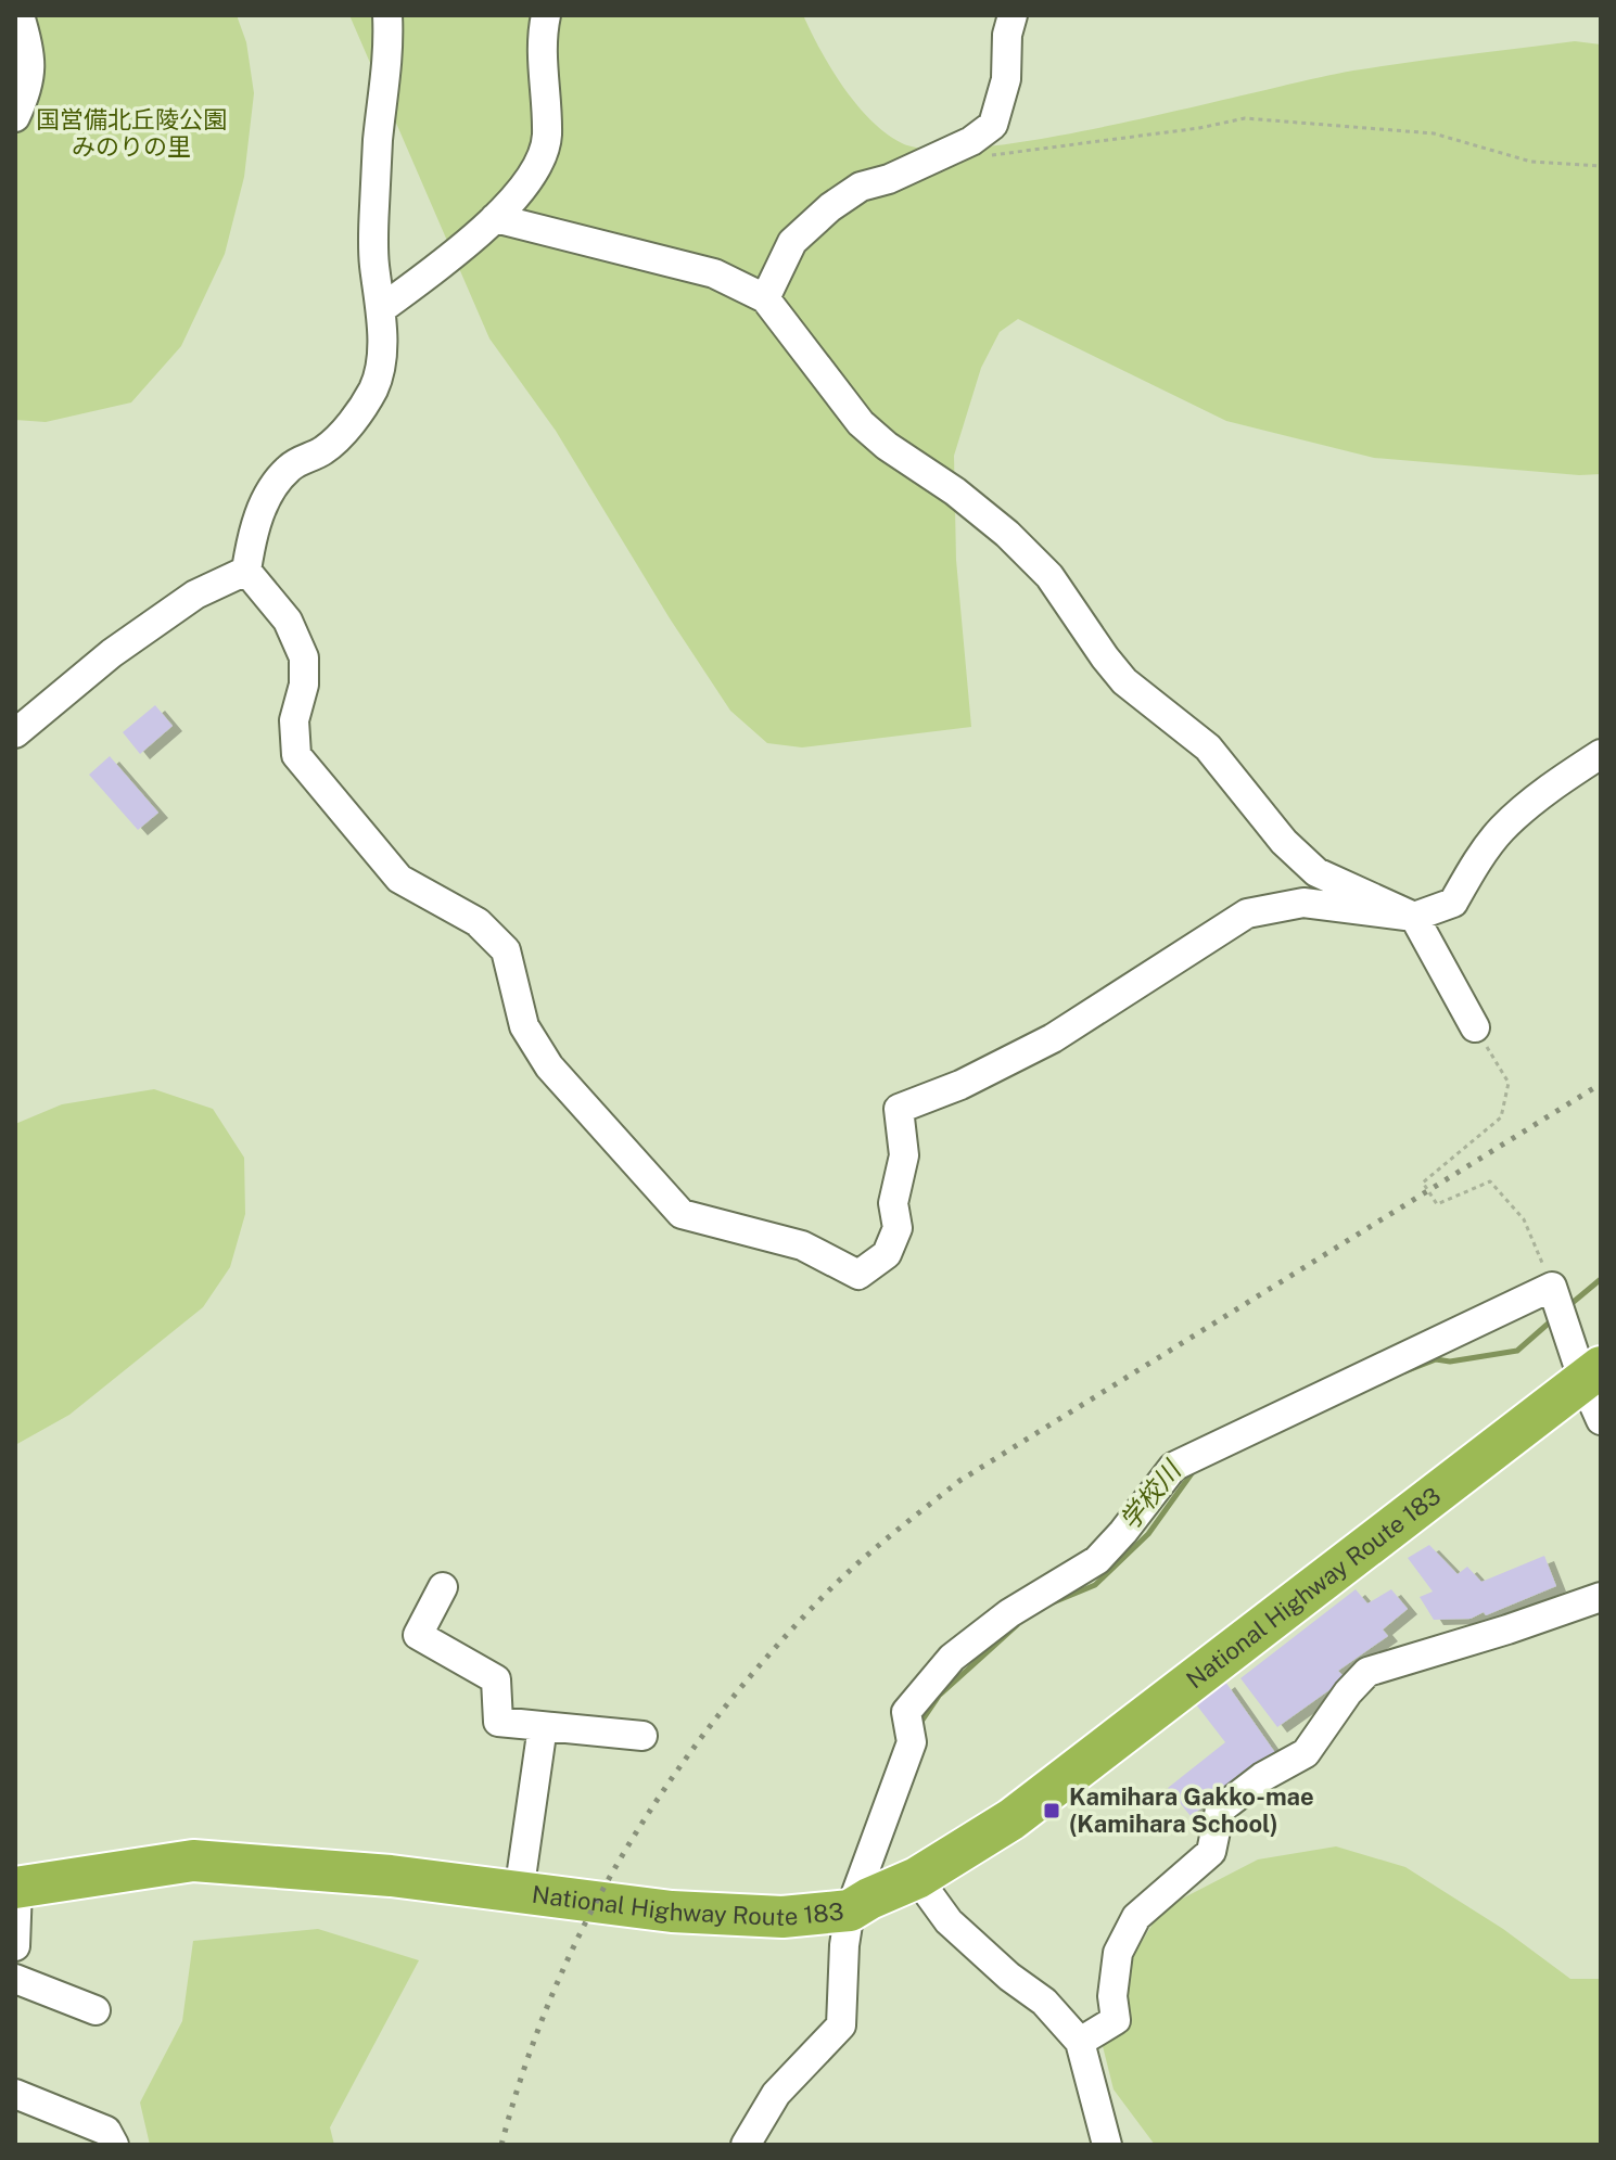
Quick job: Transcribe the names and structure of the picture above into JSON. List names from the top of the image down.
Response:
{
  "streets": {
    "highway": ["National Highway Route 183"]
  },
  "water": ["学校川"],
  "parks": ["国営備北丘陵公園 みのりの里"],
  "places": {
    "transit": ["Kamihara Gakko-mae (Kamihara School)"]
  }
}
